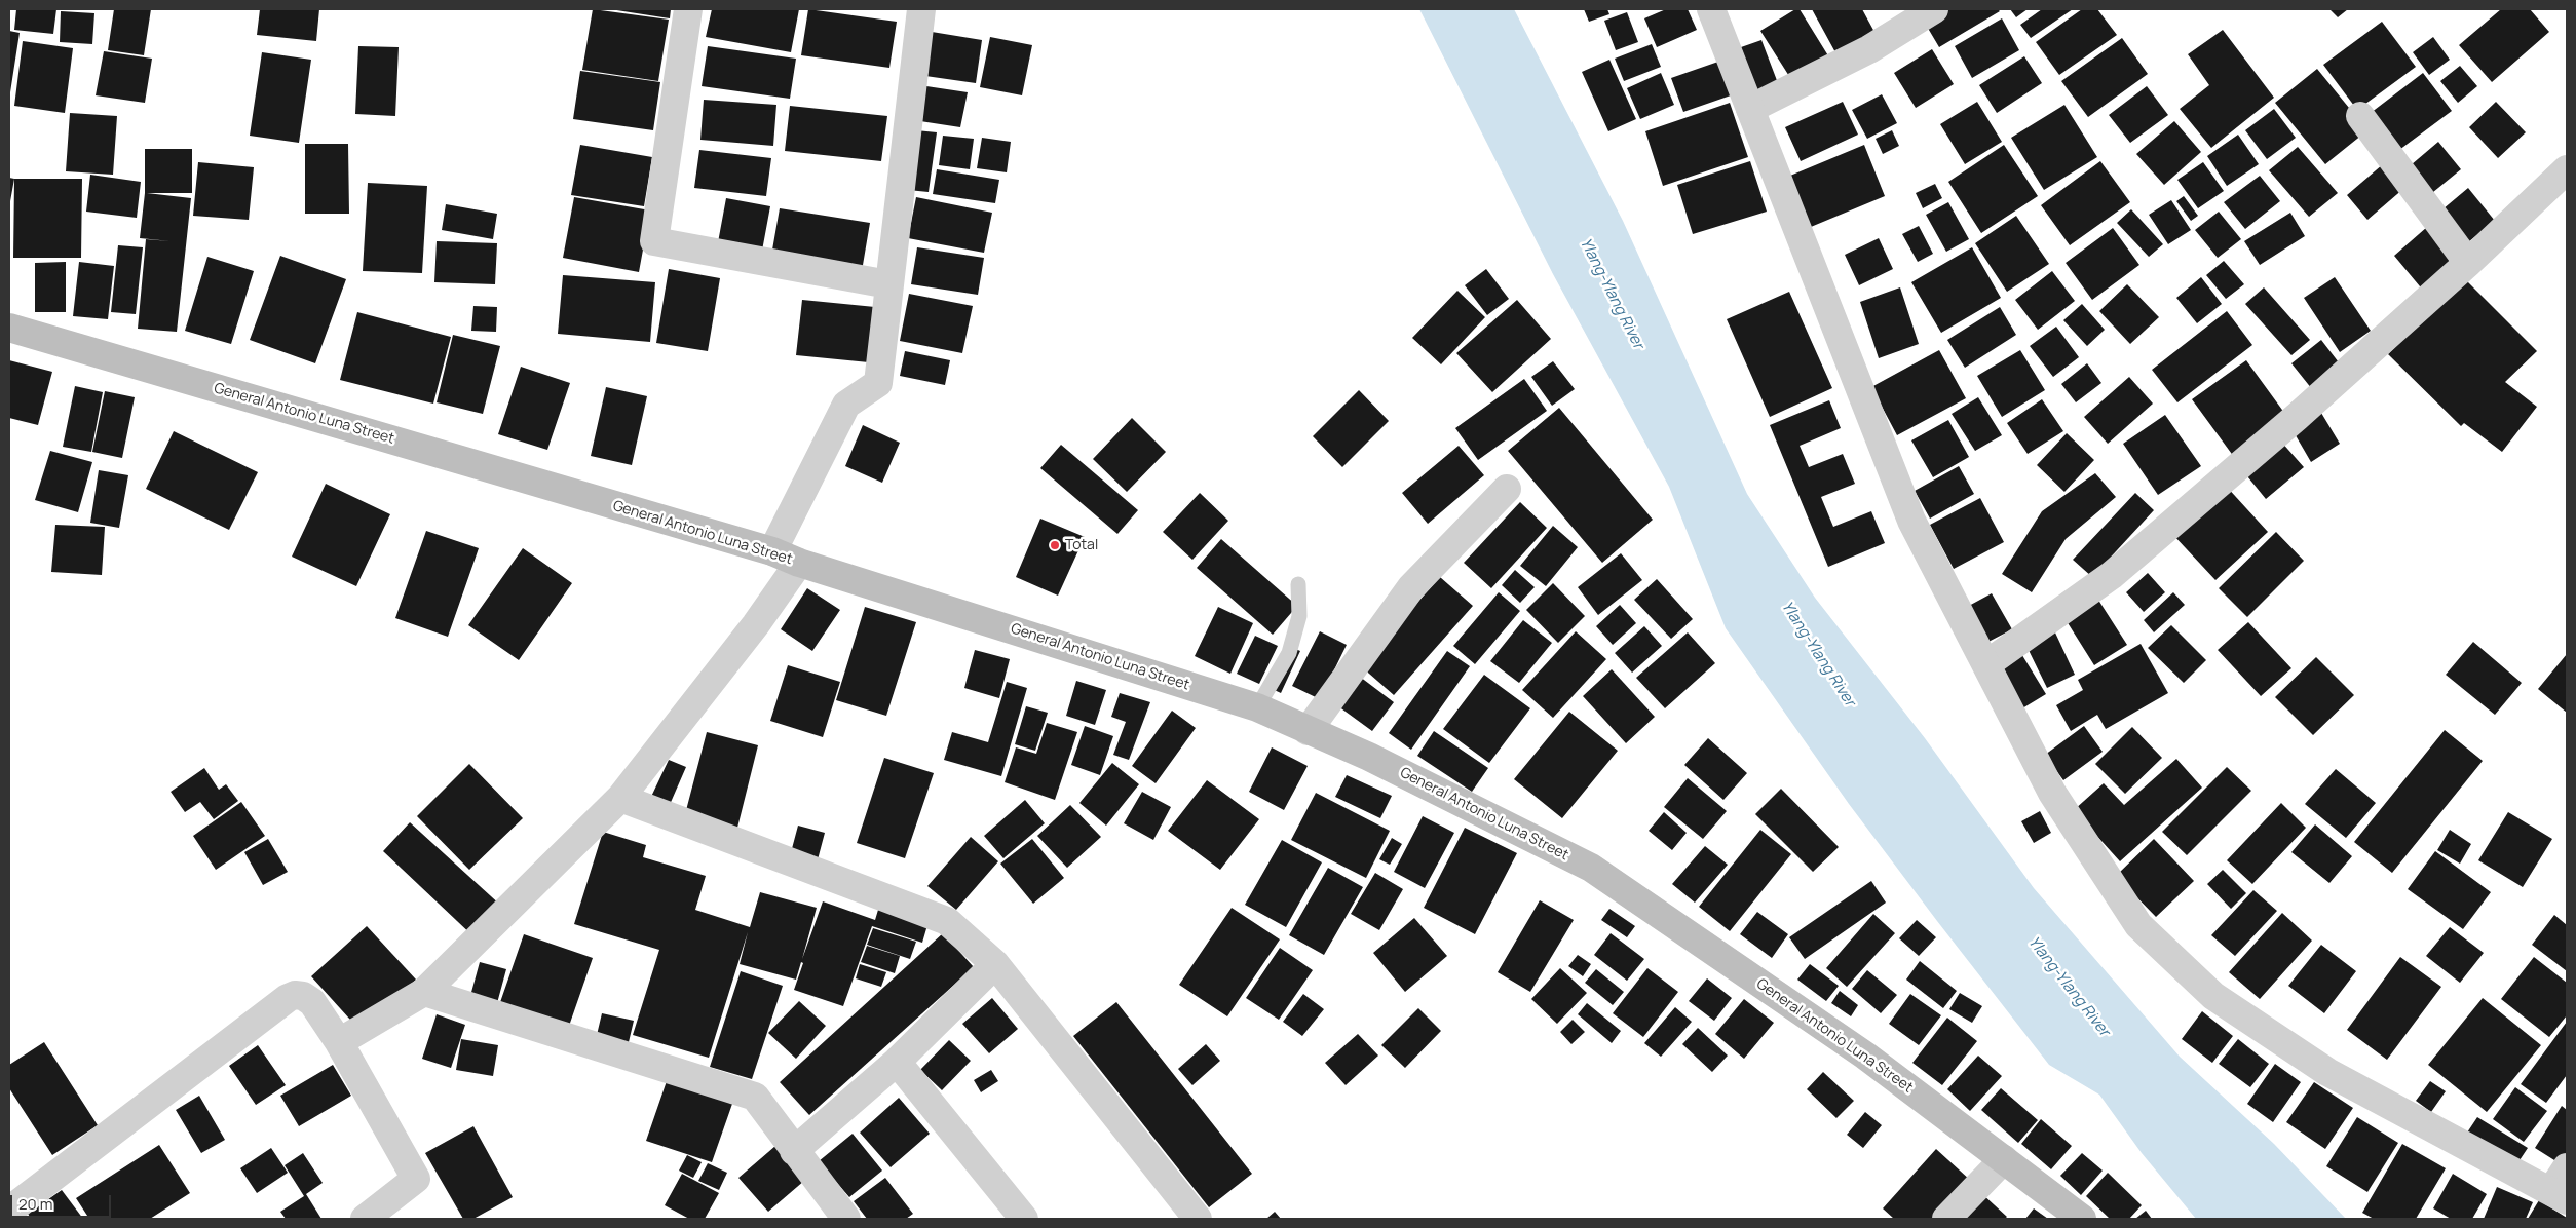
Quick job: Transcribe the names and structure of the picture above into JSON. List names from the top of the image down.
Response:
{
  "streets": {
    "main road": ["General Antonio Luna Street"]
  },
  "water": ["Ylang-Ylang River"],
  "places": ["Total"],
  "scale_bar": "20 m"
}
